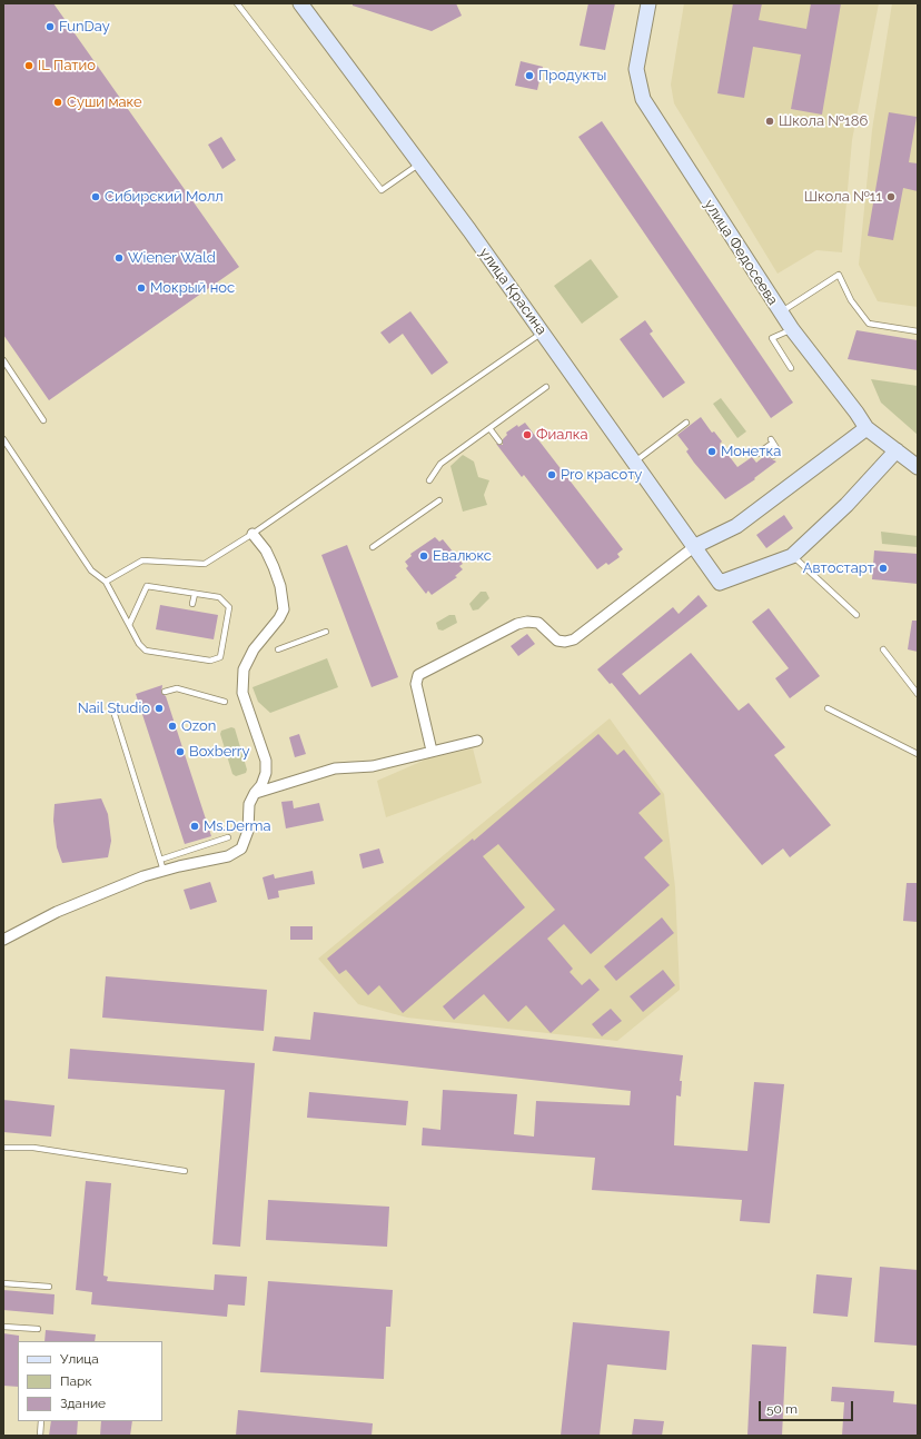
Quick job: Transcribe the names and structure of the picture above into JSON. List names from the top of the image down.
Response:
{
  "streets": {
    "street": ["улица Федосеева", "улица Красина"]
  },
  "places": [
    "FunDay",
    "IL Патио",
    "Продукты",
    "Суши маке",
    "Школа №186",
    "Сибирский Молл",
    "Школа №11",
    "Wiener Wald",
    "Мокрый нос",
    "Фиалка",
    "Монетка",
    "Pro красоту",
    "Евалюкс",
    "Автостарт",
    "Nail Studio",
    "Ozon",
    "Boxberry",
    "Ms.Derma"
  ],
  "legend": ["Улица", "Парк", "Здание"],
  "scale_bar": "50 m"
}
